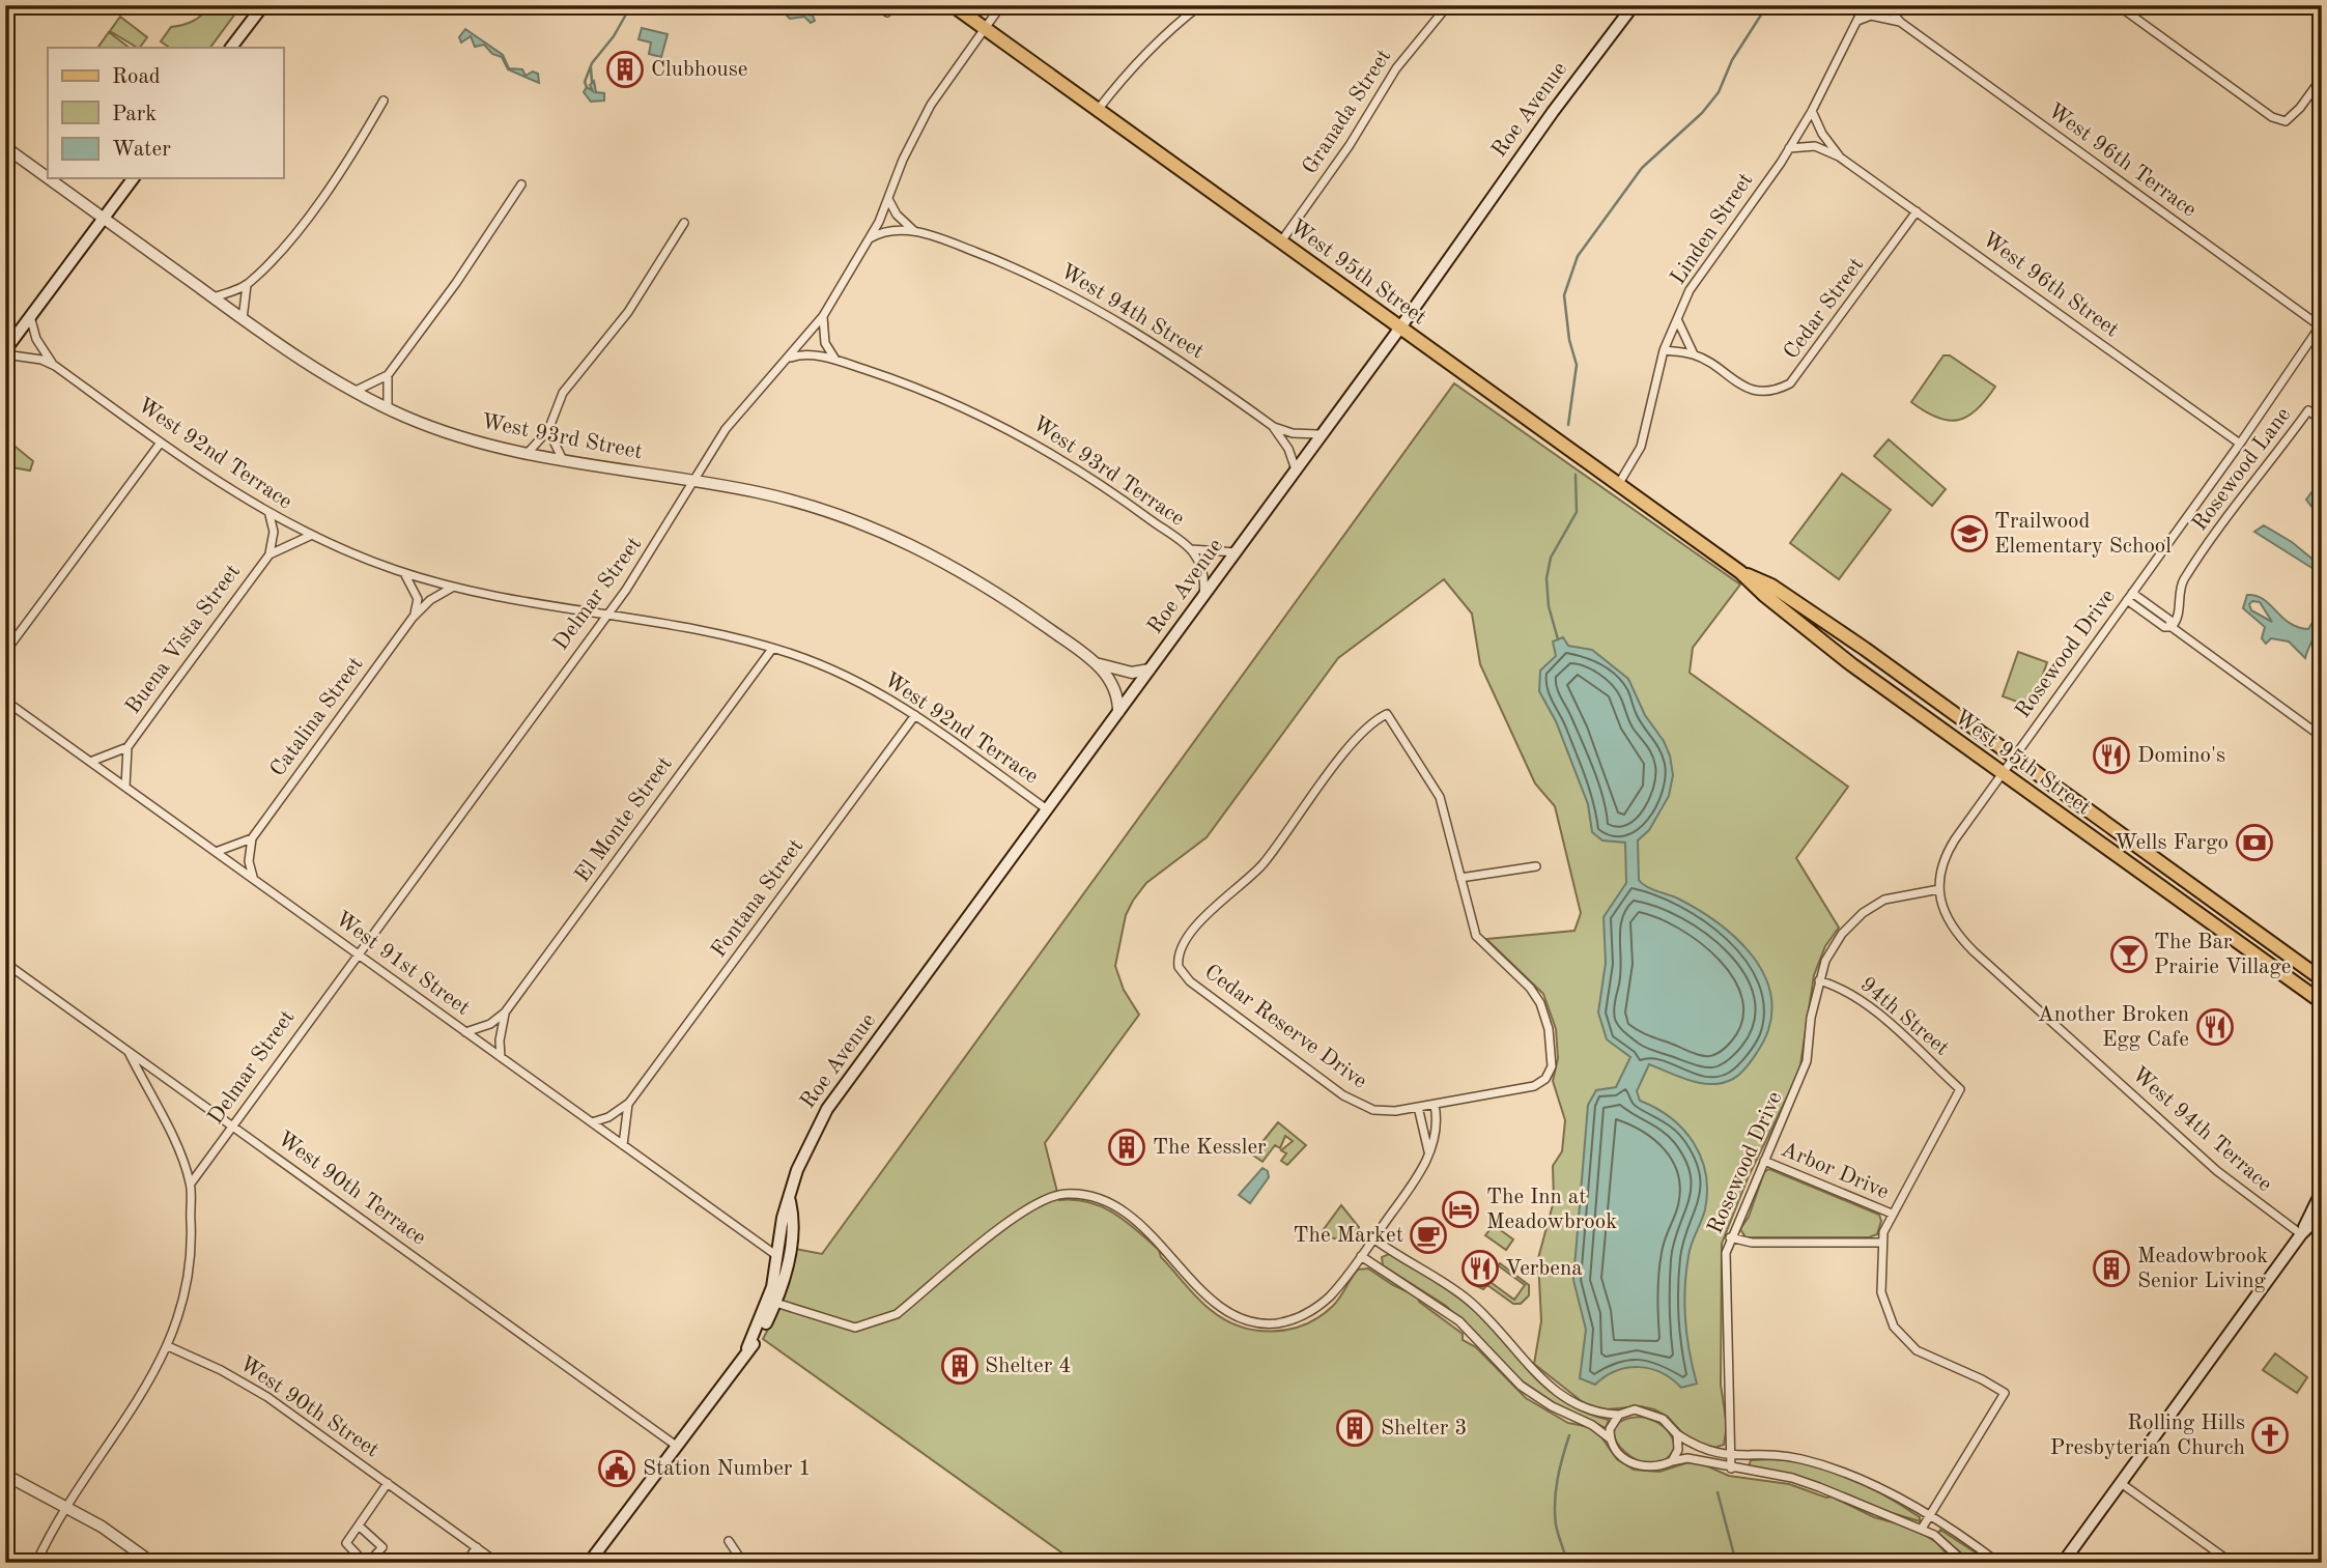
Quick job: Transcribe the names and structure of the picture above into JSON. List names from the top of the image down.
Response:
{
  "streets": {
    "main road": ["Roe Avenue", "West 95th Street"],
    "street": [
      "Granada Street",
      "West 96th Terrace",
      "Linden Street",
      "West 96th Street",
      "Cedar Street",
      "West 94th Street",
      "West 93rd Street",
      "West 92nd Terrace",
      "Rosewood Lane",
      "West 93rd Terrace",
      "Delmar Street",
      "Buena Vista Street",
      "Rosewood Drive",
      "Catalina Street",
      "El Monte Street",
      "Fontana Street",
      "West 91st Street",
      "94th Street",
      "Cedar Reserve Drive",
      "West 94th Terrace",
      "Arbor Drive",
      "West 90th Terrace",
      "West 90th Street"
    ]
  },
  "crossings": [
    ["Roe Avenue", "West 95th Street"],
    ["Roe Avenue", "West 94th Street"],
    ["Roe Avenue", "West 93rd Street"],
    ["Roe Avenue", "West 92nd Terrace"],
    ["Roe Avenue", "West 93rd Terrace"],
    ["Roe Avenue", "West 91st Street"],
    ["Roe Avenue", "West 90th Terrace"],
    ["Granada Street", "West 95th Street"],
    ["West 96th Terrace", "Linden Street"],
    ["West 96th Terrace", "Rosewood Drive"],
    ["Linden Street", "West 95th Street"],
    ["Linden Street", "West 96th Street"],
    ["Linden Street", "Cedar Street"],
    ["West 95th Street", "Delmar Street"],
    ["West 95th Street", "Rosewood Drive"],
    ["West 96th Street", "Cedar Street"],
    ["West 96th Street", "Rosewood Drive"],
    ["West 94th Street", "Delmar Street"],
    ["West 93rd Street", "Delmar Street"],
    ["West 92nd Terrace", "Delmar Street"],
    ["West 92nd Terrace", "Buena Vista Street"],
    ["West 92nd Terrace", "Catalina Street"],
    ["West 92nd Terrace", "El Monte Street"],
    ["West 92nd Terrace", "Fontana Street"],
    ["West 93rd Terrace", "Delmar Street"],
    ["Delmar Street", "West 91st Street"],
    ["Delmar Street", "West 90th Terrace"],
    ["Buena Vista Street", "West 91st Street"],
    ["Rosewood Drive", "94th Street"],
    ["Rosewood Drive", "West 94th Terrace"],
    ["Rosewood Drive", "Arbor Drive"],
    ["El Monte Street", "West 91st Street"],
    ["Fontana Street", "West 91st Street"],
    ["94th Street", "Arbor Drive"]
  ],
  "places": {
    "building": [
      "Clubhouse",
      "The Kessler",
      "Meadowbrook Senior Living",
      "Shelter 4",
      "Shelter 3"
    ],
    "school or university": ["Trailwood Elementary School"],
    "restaurant": ["Domino's", "Another Broken Egg Cafe", "Verbena"],
    "bank": ["Wells Fargo"],
    "bar": ["The Bar Prairie Village"],
    "hotel": ["The Inn at Meadowbrook"],
    "cafe": ["The Market"],
    "church": ["Rolling Hills Presbyterian Church"],
    "public building": ["Station Number 1"]
  },
  "legend": ["Road", "Park", "Water"]
}
